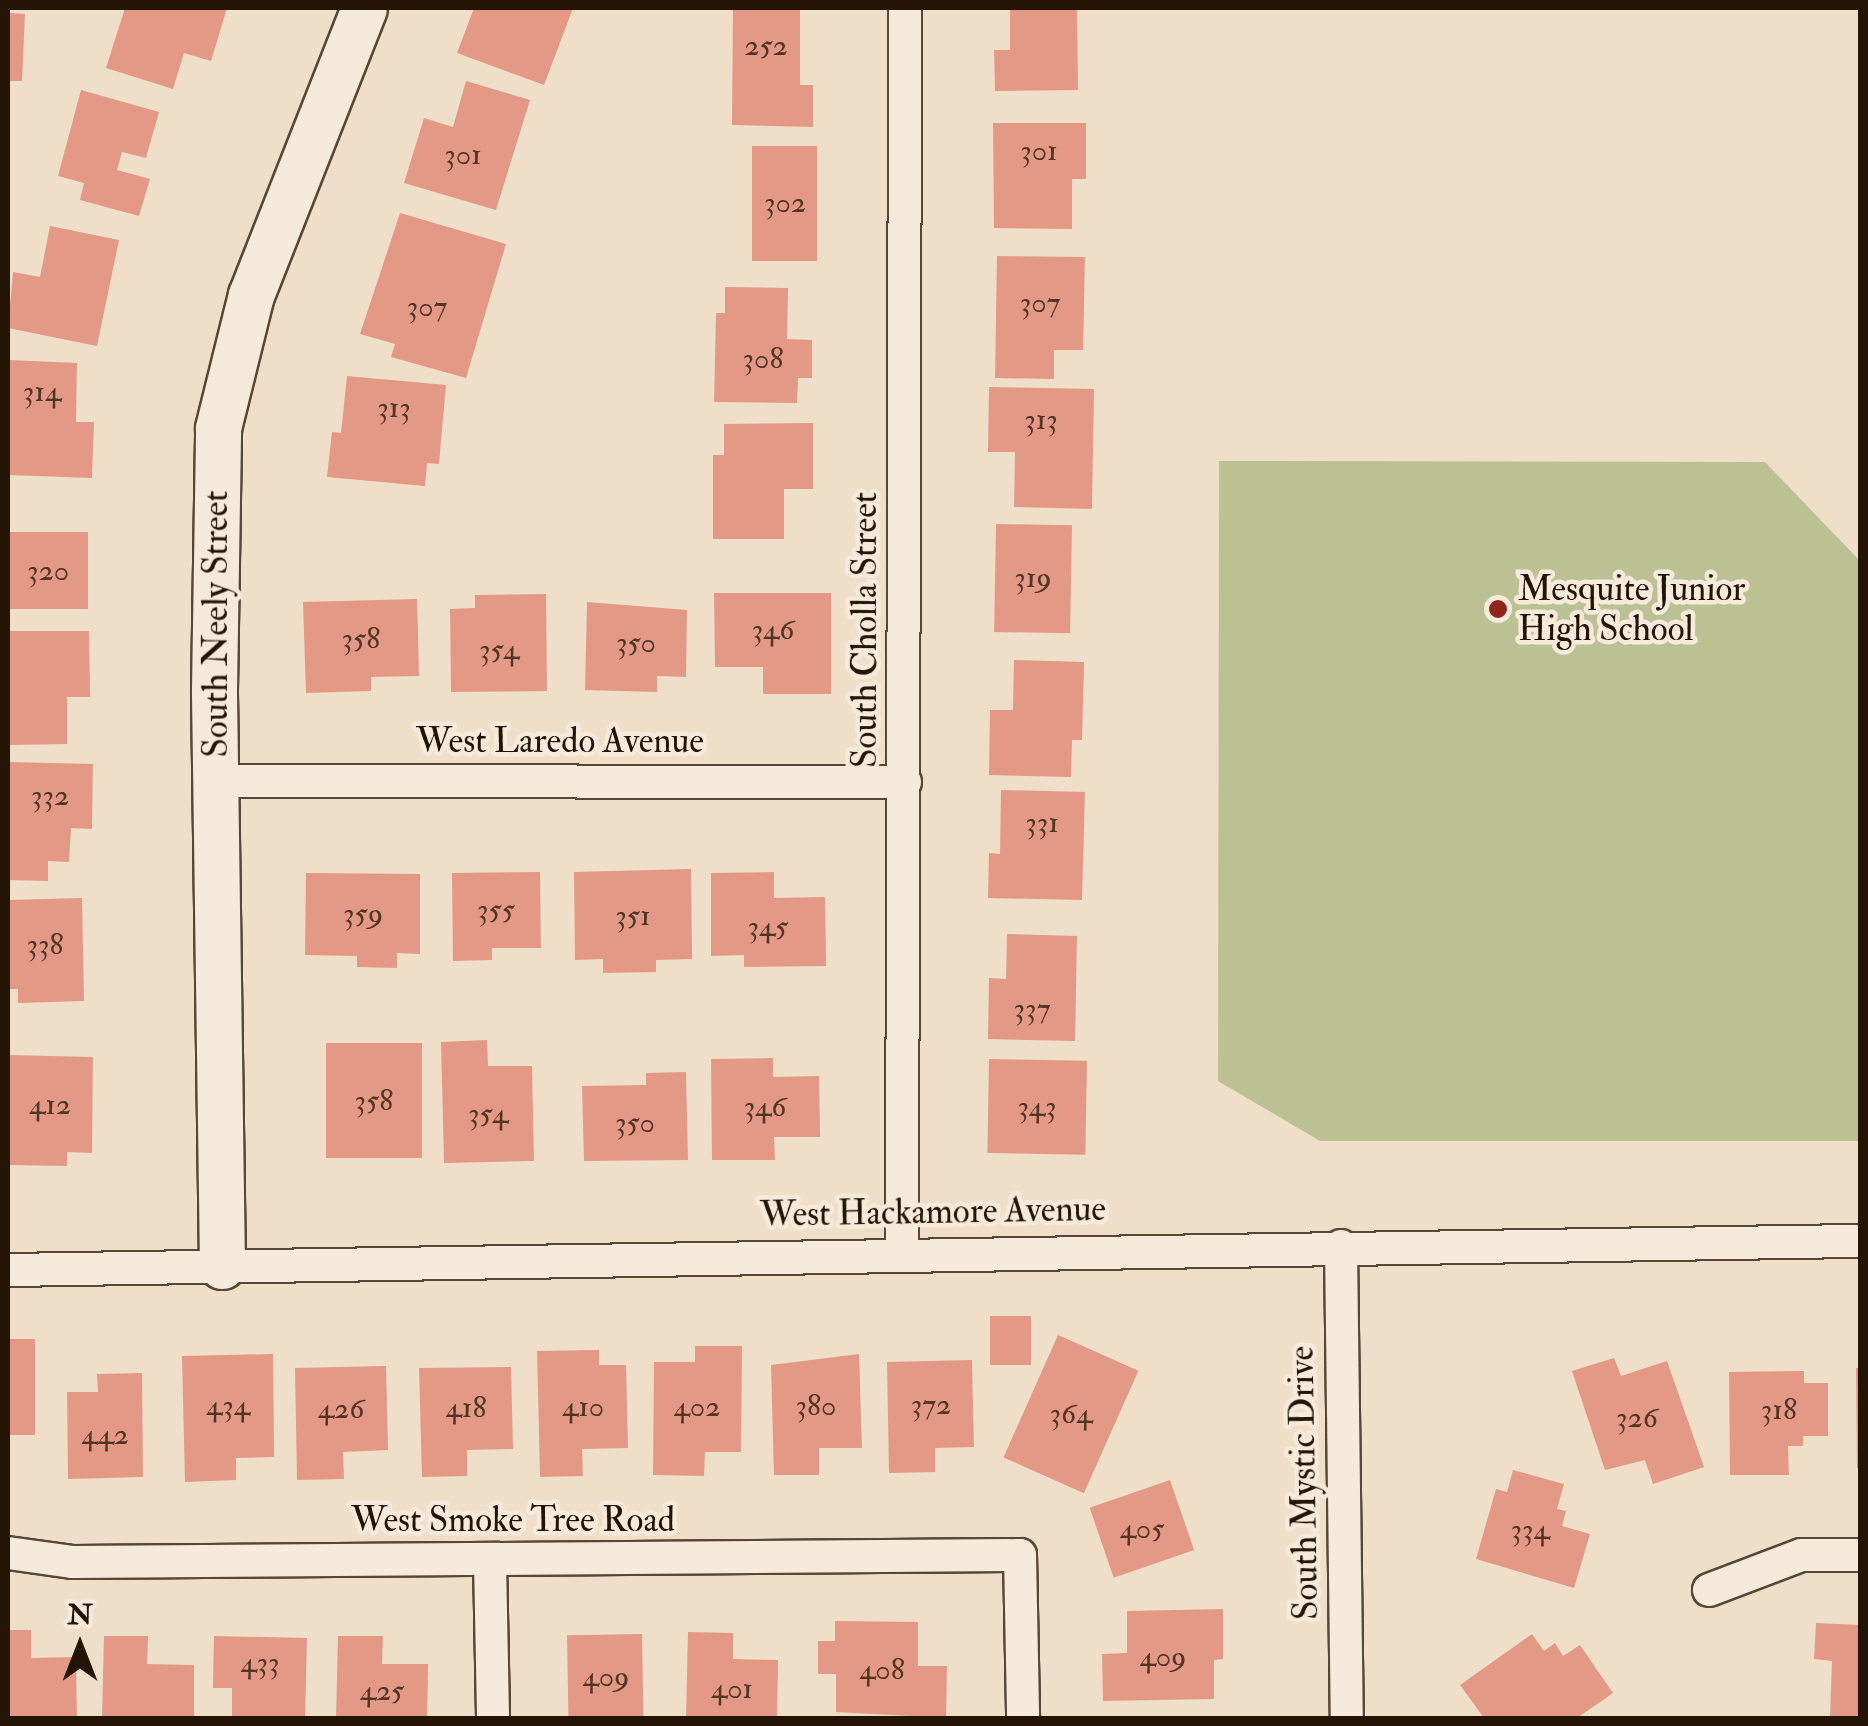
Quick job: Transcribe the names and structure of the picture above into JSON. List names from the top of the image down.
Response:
{
  "streets": {
    "street": [
      "South Neely Street",
      "South Cholla Street",
      "West Laredo Avenue",
      "West Hackamore Avenue",
      "South Mystic Drive",
      "West Smoke Tree Road"
    ]
  },
  "crossings": [
    ["South Neely Street", "West Laredo Avenue"],
    ["South Neely Street", "West Hackamore Avenue"],
    ["South Cholla Street", "West Laredo Avenue"],
    ["South Cholla Street", "West Hackamore Avenue"],
    ["West Hackamore Avenue", "South Mystic Drive"]
  ],
  "places": ["Mesquite Junior High School"],
  "house_numbers": [
    "252",
    "301",
    "301",
    "302",
    "307",
    "307",
    "308",
    "314",
    "313",
    "313",
    "320",
    "319",
    "346",
    "358",
    "350",
    "354",
    "332",
    "331",
    "355",
    "359",
    "351",
    "345",
    "338",
    "337",
    "358",
    "412",
    "346",
    "343",
    "354",
    "350",
    "372",
    "434",
    "380",
    "410",
    "402",
    "418",
    "426",
    "318",
    "364",
    "326",
    "442",
    "405",
    "334",
    "409",
    "433",
    "408",
    "409",
    "401",
    "425"
  ],
  "north": "top"
}
